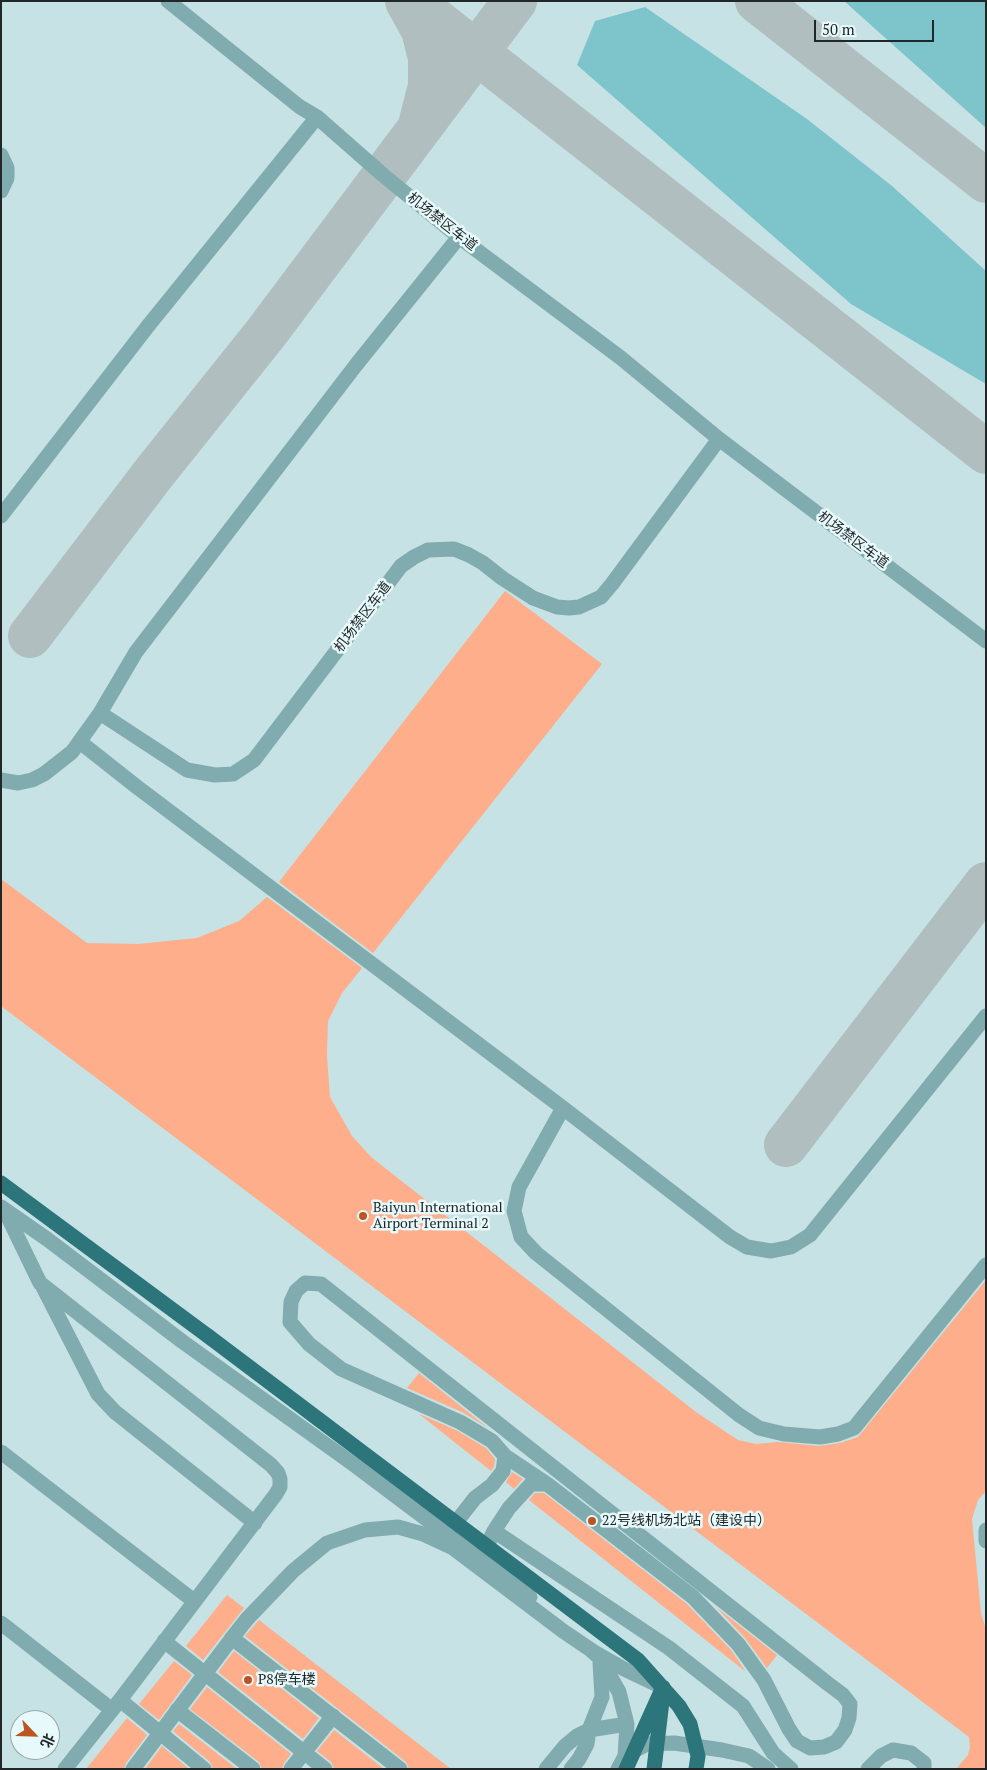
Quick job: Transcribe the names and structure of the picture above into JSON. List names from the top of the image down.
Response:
{
  "streets": {
    "street": ["机场禁区车道"]
  },
  "places": ["Baiyun International Airport Terminal 2", "22号线机场北站（建设中）", "P8停车楼"],
  "scale_bar": "50 m",
  "north": "bottom right"
}
